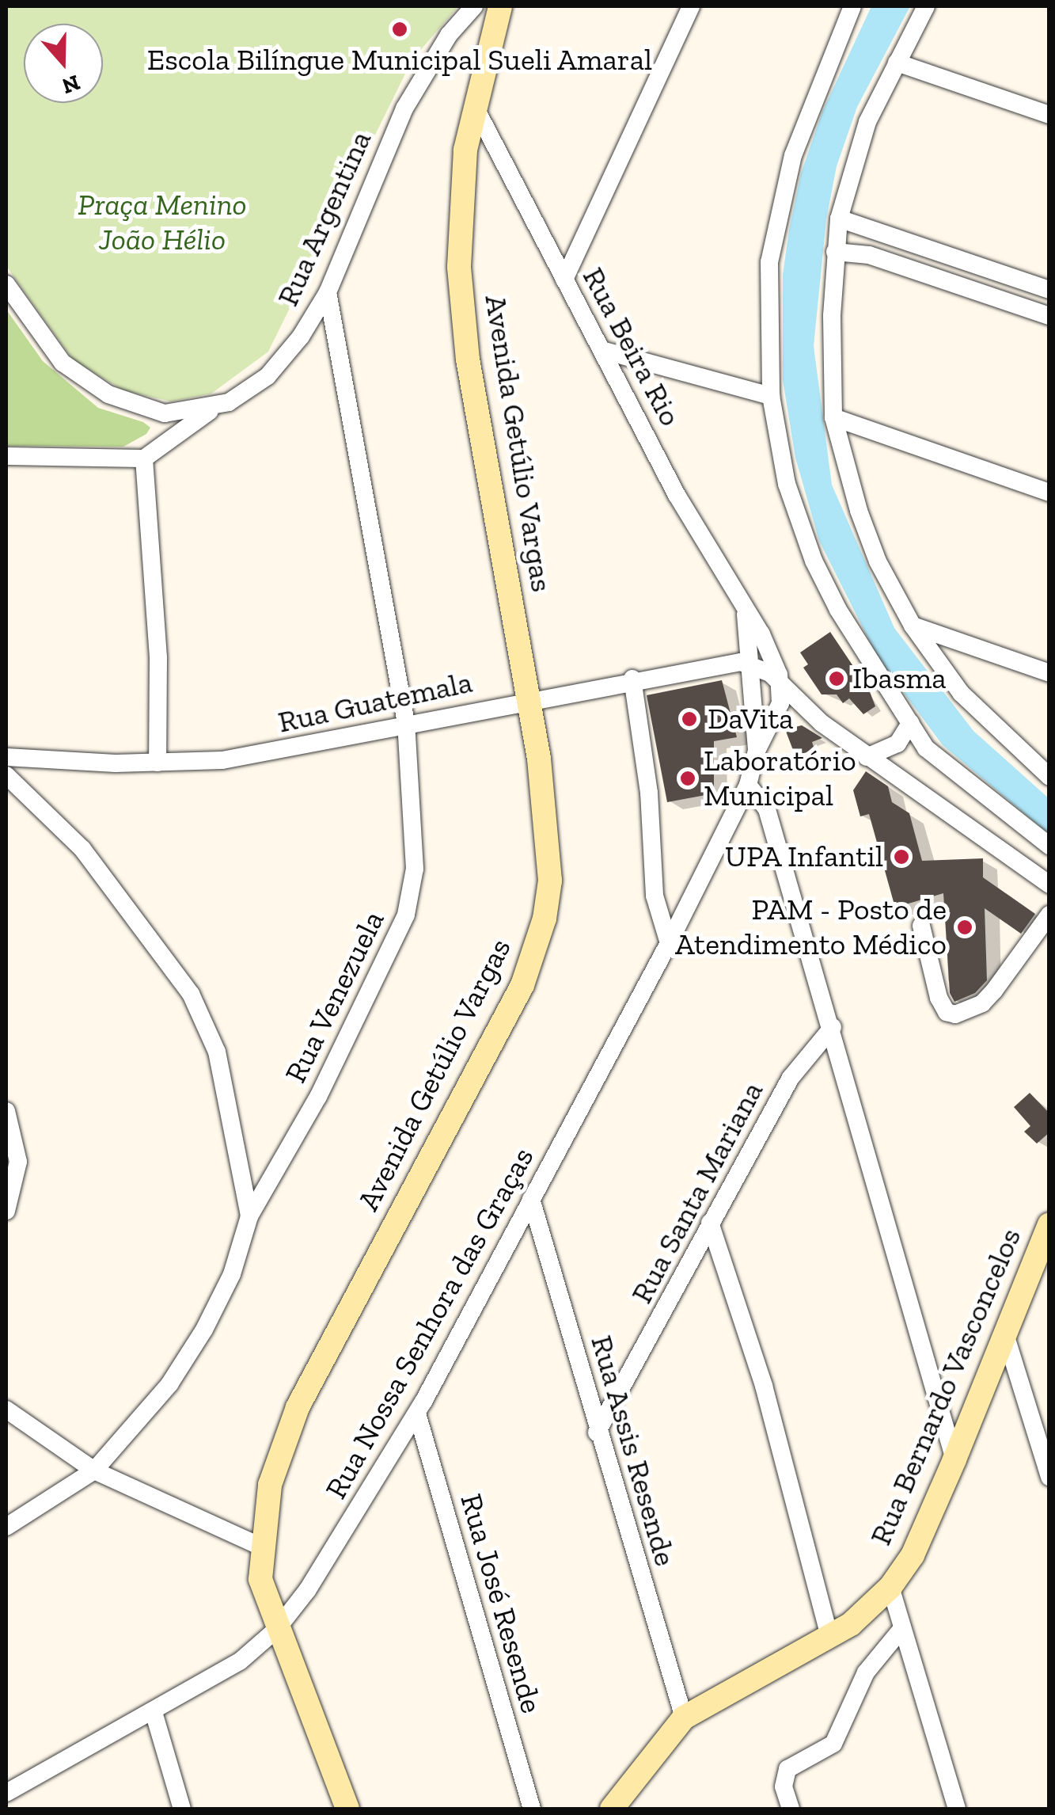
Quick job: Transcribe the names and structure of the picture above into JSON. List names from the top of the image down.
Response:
{
  "streets": {
    "main road": ["Avenida Getúlio Vargas", "Rua Bernardo Vasconcelos"],
    "street": [
      "Rua Argentina",
      "Rua Beira Rio",
      "Rua Guatemala",
      "Rua Venezuela",
      "Rua Santa Mariana",
      "Rua Nossa Senhora das Graças",
      "Rua Assis Resende",
      "Rua José Resende"
    ]
  },
  "crossings": [
    ["Rua Argentina", "Rua Venezuela"],
    ["Rua Beira Rio", "Avenida Getúlio Vargas"],
    ["Rua Beira Rio", "Rua Guatemala"],
    ["Rua Beira Rio", "Rua Nossa Senhora das Graças"],
    ["Avenida Getúlio Vargas", "Rua Guatemala"],
    ["Avenida Getúlio Vargas", "Rua Nossa Senhora das Graças"],
    ["Rua Guatemala", "Rua Venezuela"],
    ["Rua Santa Mariana", "Rua Assis Resende"],
    ["Rua Nossa Senhora das Graças", "Rua Assis Resende"],
    ["Rua Nossa Senhora das Graças", "Rua José Resende"],
    ["Rua Bernardo Vasconcelos", "Rua Assis Resende"]
  ],
  "parks": ["Praça Menino João Hélio"],
  "places": [
    "Escola Bilíngue Municipal Sueli Amaral",
    "Ibasma",
    "DaVita",
    "Laboratório Municipal",
    "UPA Infantil",
    "PAM - Posto de Atendimento Médico"
  ],
  "north": "bottom"
}
